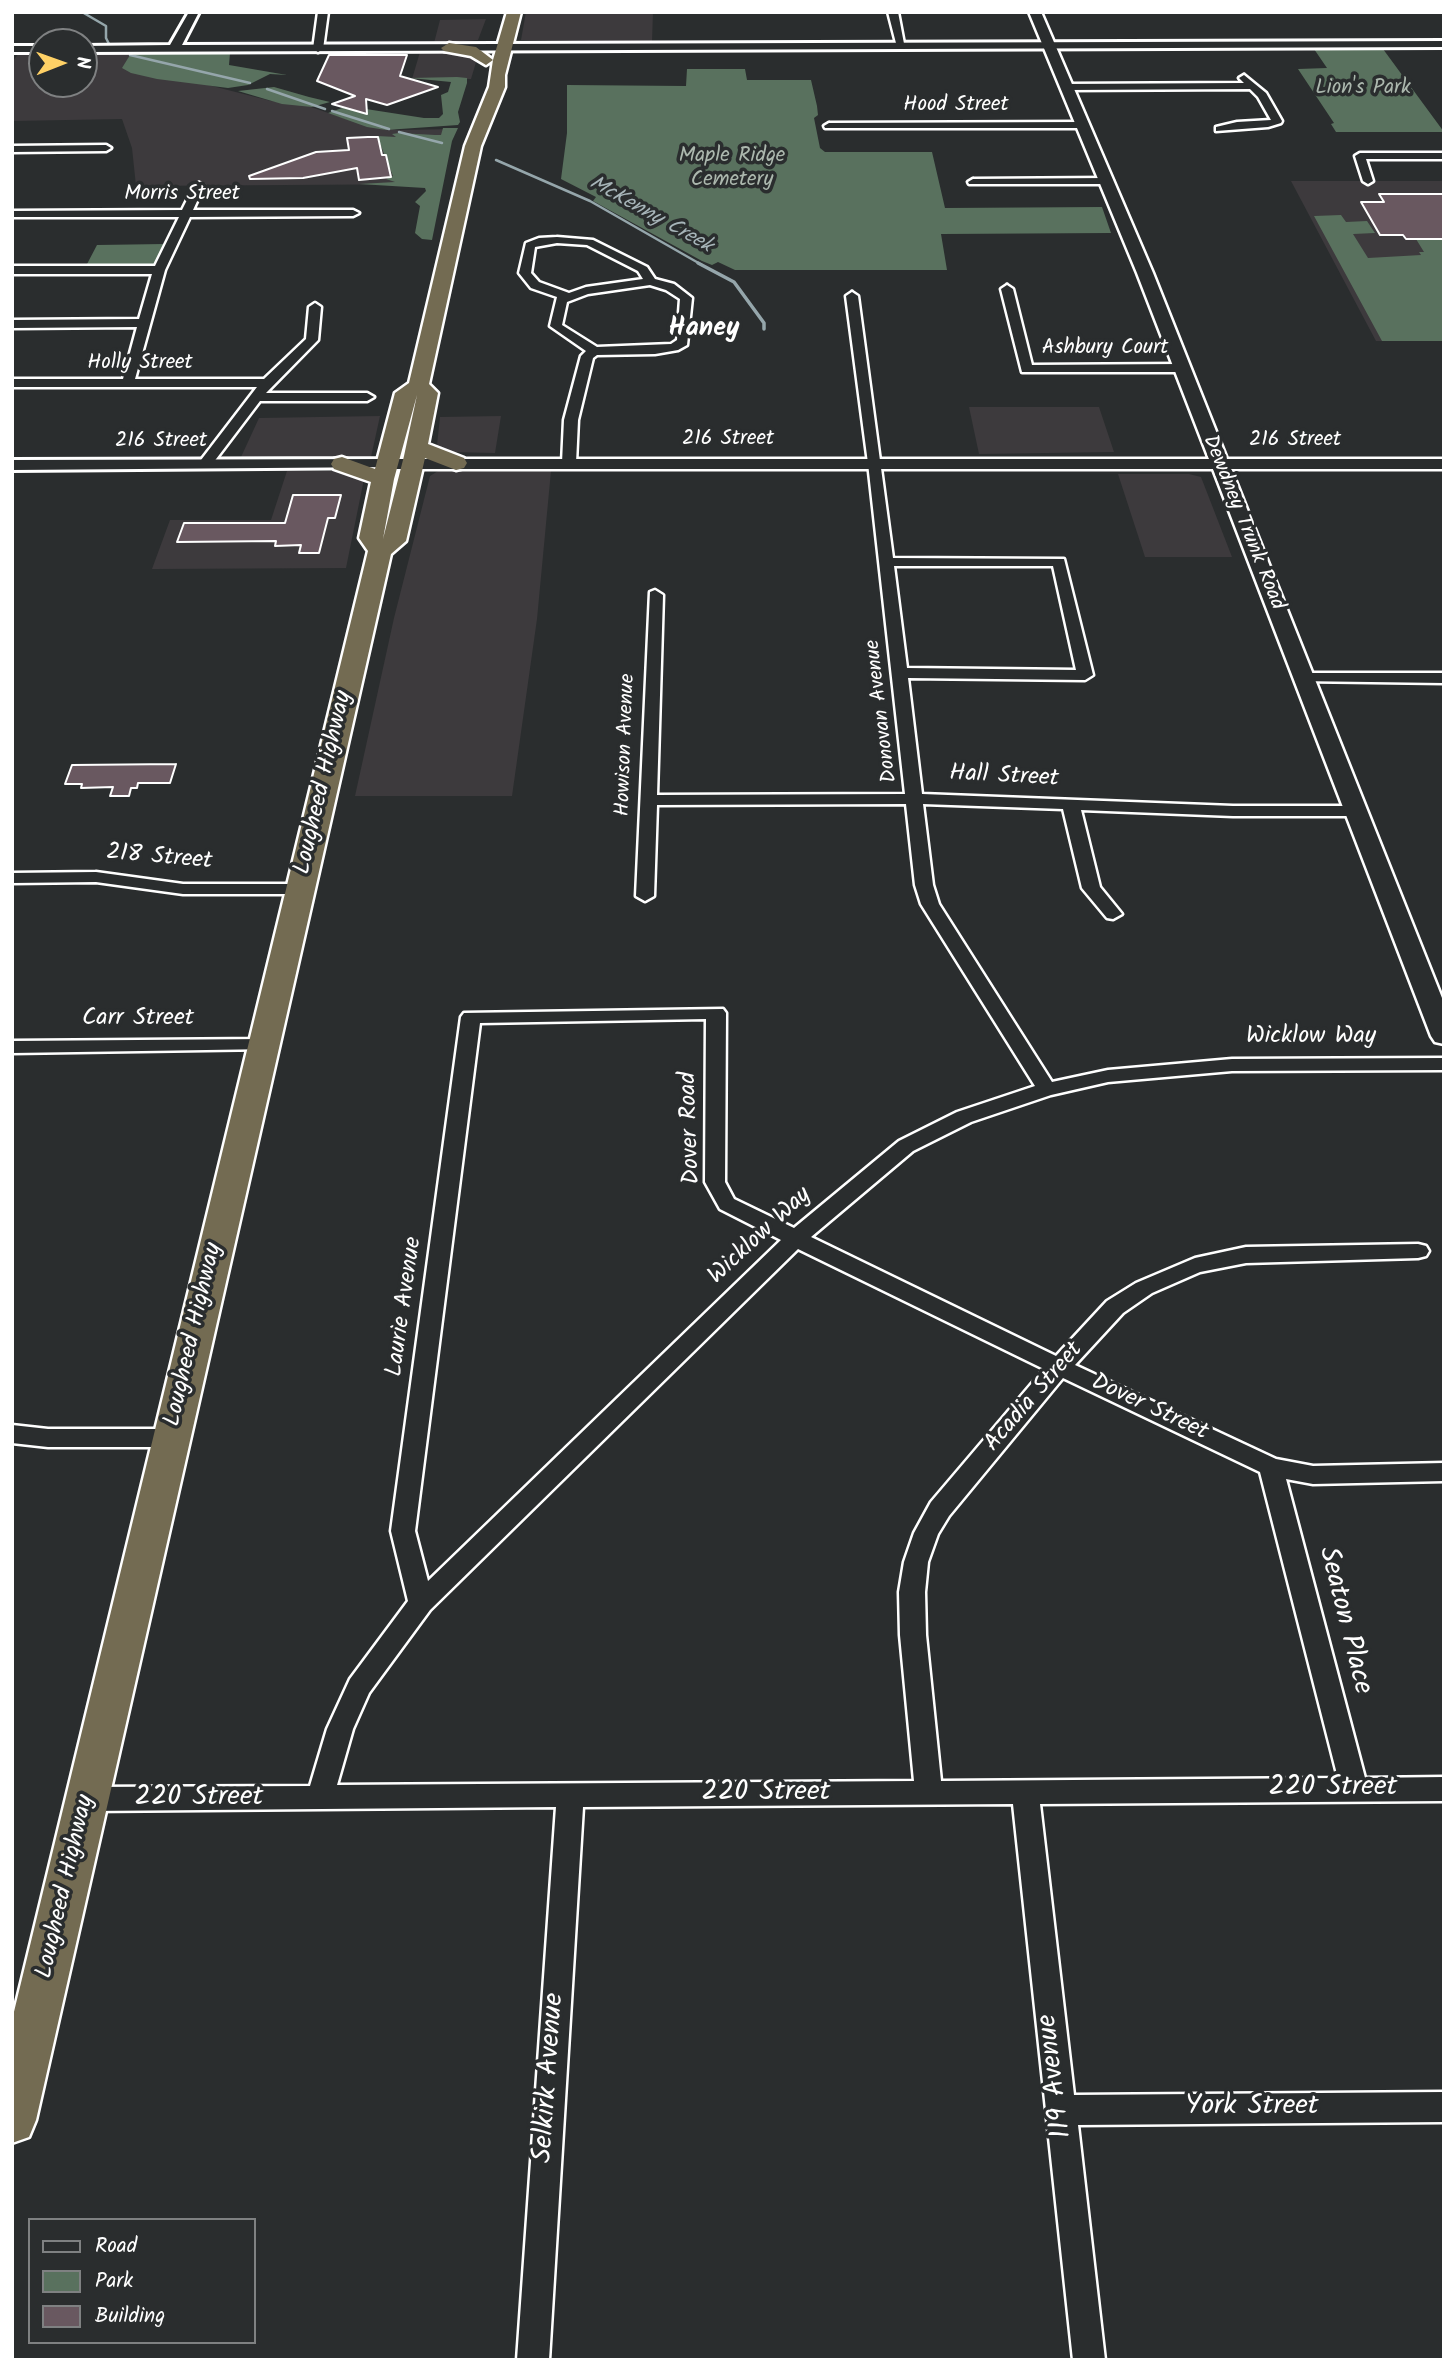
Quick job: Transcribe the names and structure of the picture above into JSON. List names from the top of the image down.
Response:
{
  "streets": {
    "highway": ["Lougheed Highway"],
    "main road": ["216 Street", "Dewdney Trunk Road"],
    "street": [
      "Hood Street",
      "Morris Street",
      "Ashbury Court",
      "Holly Street",
      "Donovan Avenue",
      "Howison Avenue",
      "Hall Street",
      "218 Street",
      "Carr Street",
      "Wicklow Way",
      "Dover Road",
      "Laurie Avenue",
      "Acadia Street",
      "Dover Street",
      "Seaton Place",
      "220 Street",
      "119 Avenue",
      "Selkirk Avenue",
      "York Street"
    ]
  },
  "crossings": [
    ["Hood Street", "Dewdney Trunk Road"],
    ["Ashbury Court", "Dewdney Trunk Road"],
    ["216 Street", "Dewdney Trunk Road"],
    ["216 Street", "Donovan Avenue"],
    ["Dewdney Trunk Road", "Hall Street"],
    ["Donovan Avenue", "Hall Street"],
    ["Donovan Avenue", "Wicklow Way"],
    ["Howison Avenue", "Hall Street"],
    ["Lougheed Highway", "218 Street"],
    ["Lougheed Highway", "Carr Street"],
    ["Lougheed Highway", "220 Street"],
    ["Wicklow Way", "Dover Road"],
    ["Wicklow Way", "Laurie Avenue"],
    ["Wicklow Way", "Dover Street"],
    ["Wicklow Way", "220 Street"],
    ["Dover Road", "Laurie Avenue"],
    ["Dover Road", "Dover Street"],
    ["Acadia Street", "Dover Street"],
    ["Acadia Street", "220 Street"],
    ["Dover Street", "Seaton Place"],
    ["Seaton Place", "220 Street"],
    ["220 Street", "119 Avenue"],
    ["220 Street", "Selkirk Avenue"],
    ["119 Avenue", "York Street"]
  ],
  "districts": ["Haney"],
  "water": ["McKenny Creek"],
  "parks": ["Lion's Park", "Maple Ridge Cemetery"],
  "legend": ["Road", "Park", "Building"],
  "north": "right"
}
